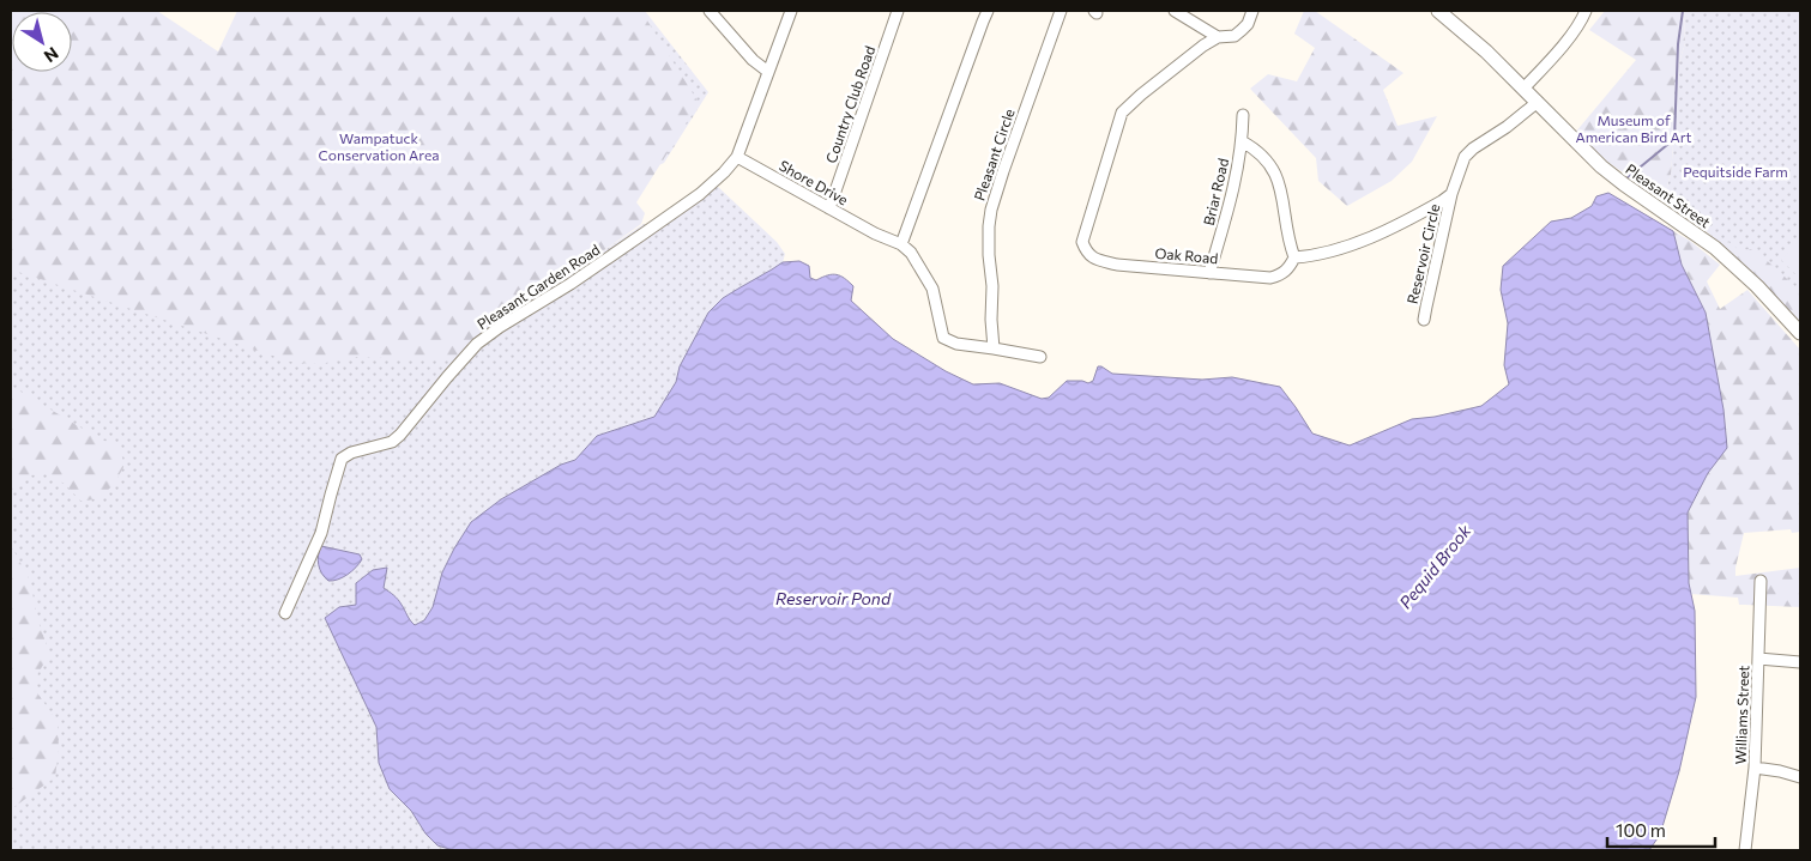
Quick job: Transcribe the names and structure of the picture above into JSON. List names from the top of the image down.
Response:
{
  "streets": {
    "main road": ["Pleasant Street"],
    "street": [
      "Country Club Road",
      "Pleasant Circle",
      "Shore Drive",
      "Briar Road",
      "Reservoir Circle",
      "Oak Road",
      "Pleasant Garden Road",
      "Williams Street"
    ]
  },
  "crossings": [
    ["Country Club Road", "Shore Drive"],
    ["Shore Drive", "Pleasant Garden Road"],
    ["Briar Road", "Oak Road"]
  ],
  "water": ["Pequid Brook", "Reservoir Pond"],
  "parks": ["Museum of American Bird Art", "Wampatuck Conservation Area", "Pequitside Farm"],
  "scale_bar": "100 m",
  "north": "bottom right"
}
